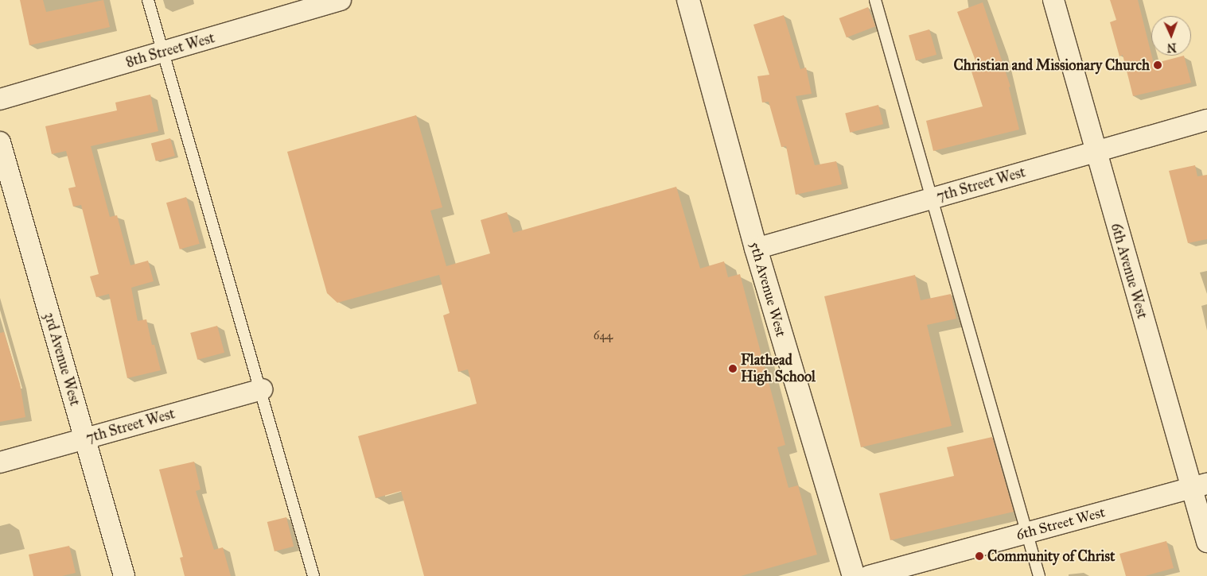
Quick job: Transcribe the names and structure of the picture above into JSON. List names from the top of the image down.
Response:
{
  "streets": {
    "street": [
      "8th Street West",
      "7th Street West",
      "6th Avenue West",
      "5th Avenue West",
      "3rd Avenue West",
      "6th Street West"
    ]
  },
  "crossings": [
    ["7th Street West", "6th Avenue West"],
    ["7th Street West", "5th Avenue West"],
    ["7th Street West", "3rd Avenue West"],
    ["6th Avenue West", "6th Street West"]
  ],
  "places": ["Christian and Missionary Church", "Flathead High School", "Community of Christ"],
  "house_numbers": ["644"],
  "north": "bottom"
}
